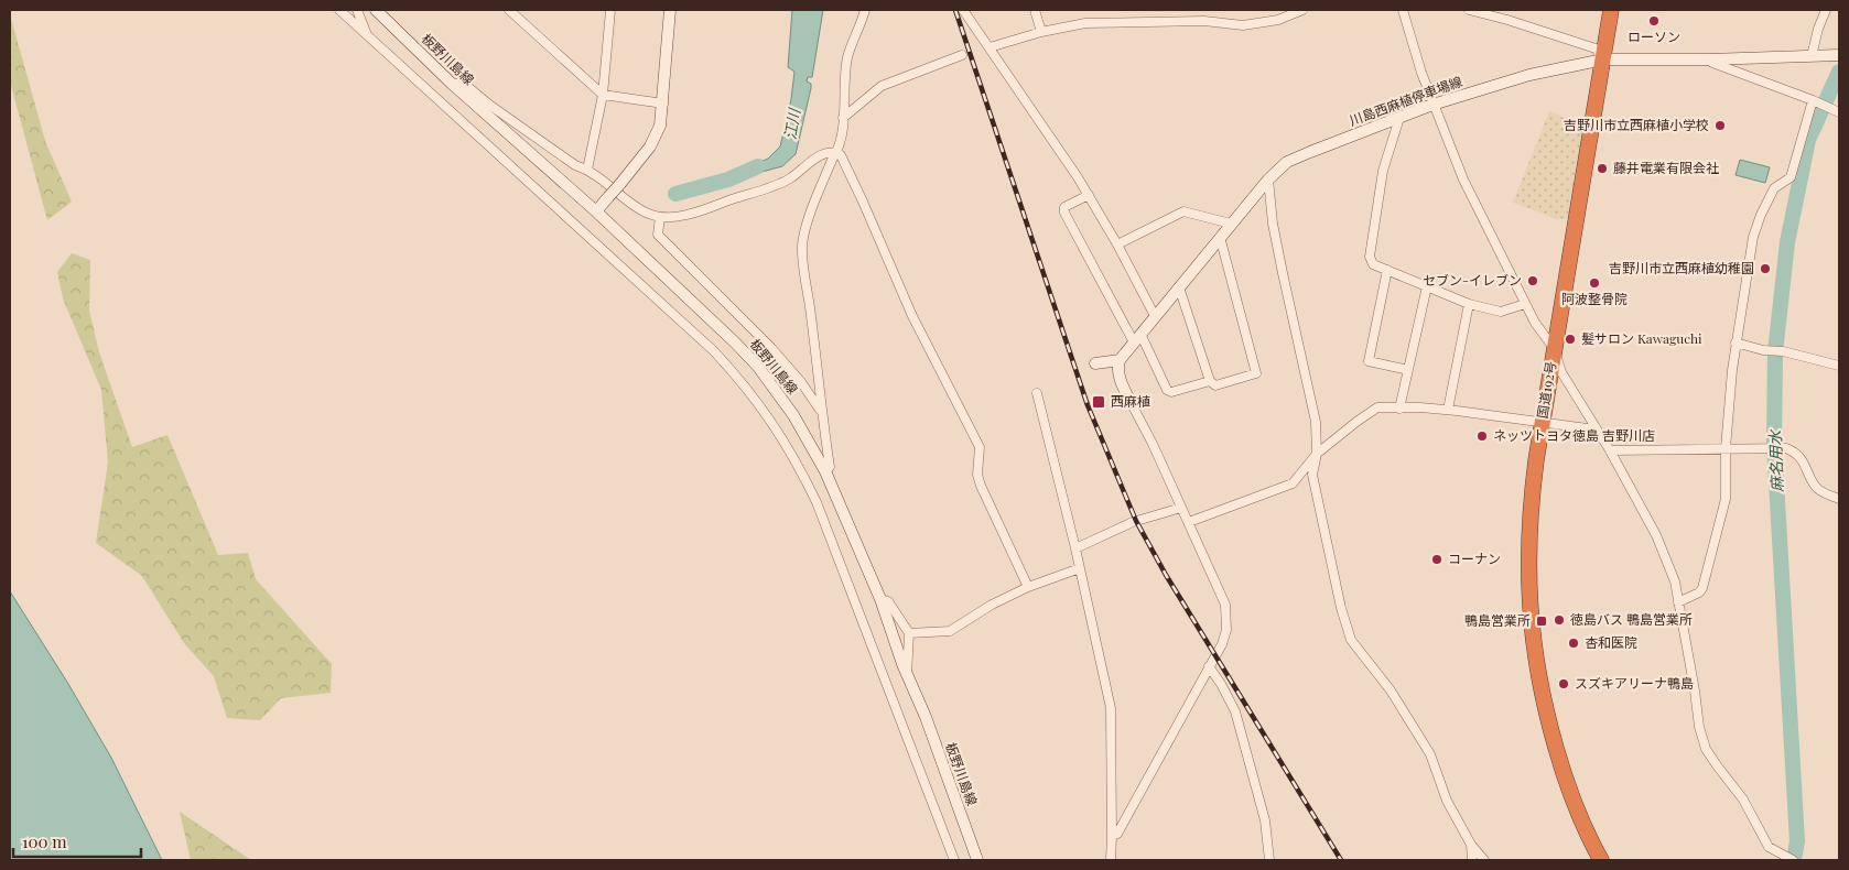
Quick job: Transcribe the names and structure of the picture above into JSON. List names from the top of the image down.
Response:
{
  "streets": {
    "highway": ["国道192号"],
    "main road": ["板野川島線", "川島西麻植停車場線"]
  },
  "crossings": [
    ["川島西麻植停車場線", "国道192号"]
  ],
  "water": ["江川", "麻名用水"],
  "places": {
    "other": [
      "ローソン",
      "吉野川市立西麻植小学校",
      "藤井電業有限会社",
      "吉野川市立西麻植幼稚園",
      "セブン-イレブン",
      "阿波整骨院",
      "髪サロン Kawaguchi",
      "ネッツトヨタ徳島 吉野川店",
      "コーナン",
      "徳島バス 鴨島営業所",
      "杏和医院",
      "スズキアリーナ鴨島"
    ],
    "transit": ["西麻植", "鴨島営業所"]
  },
  "scale_bar": "100 m"
}
